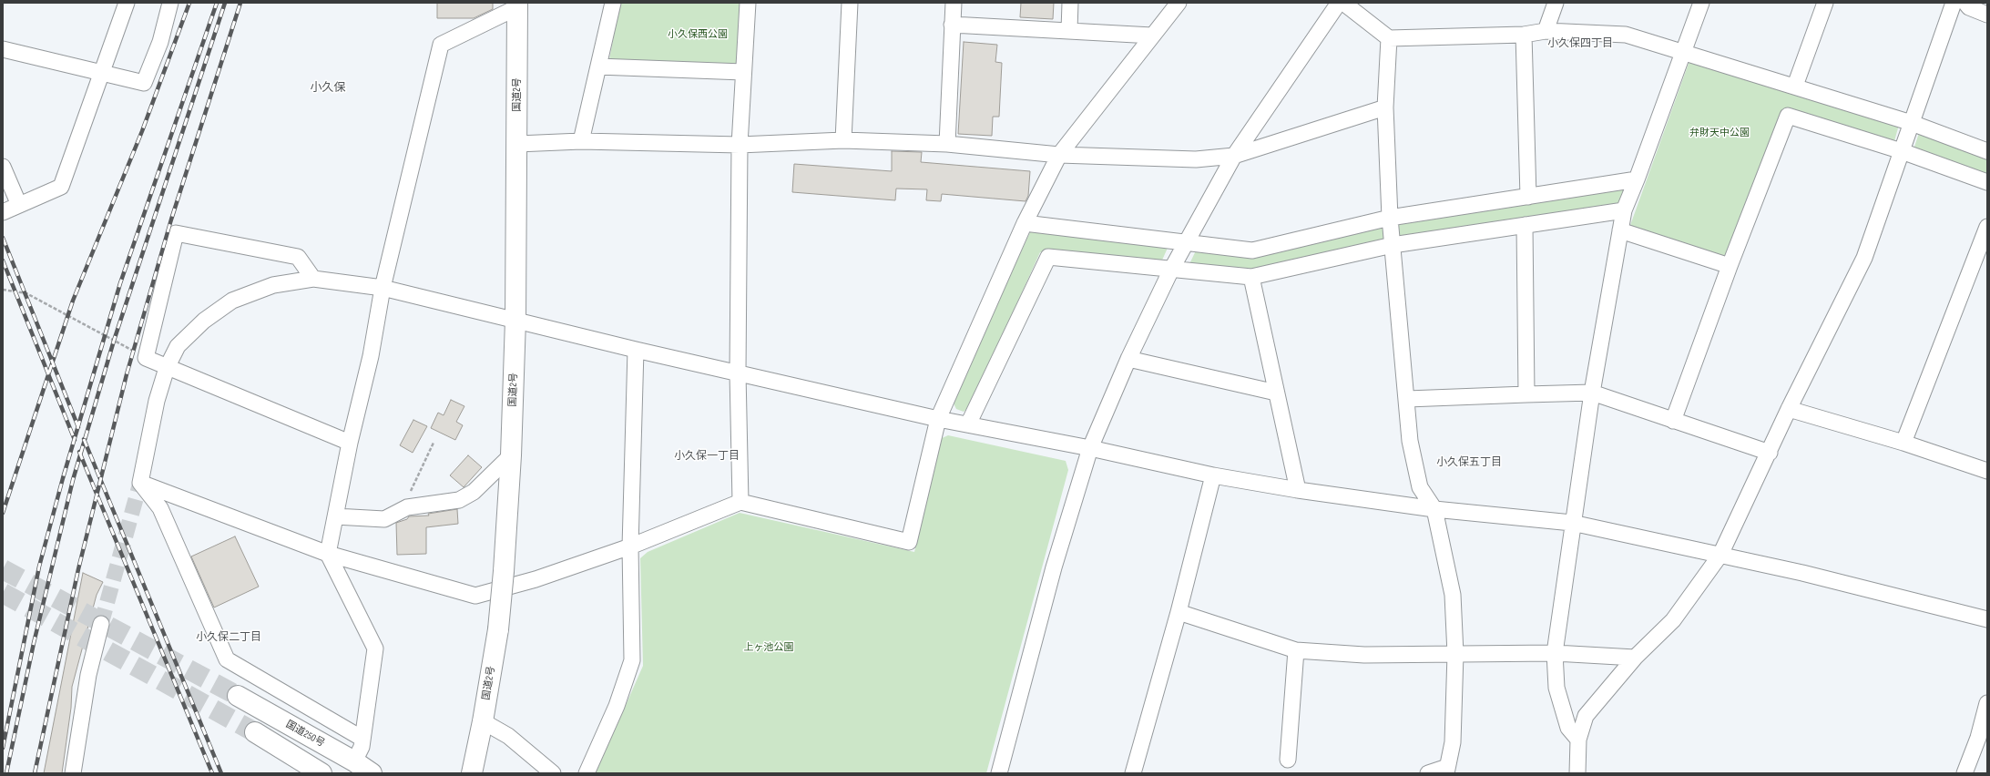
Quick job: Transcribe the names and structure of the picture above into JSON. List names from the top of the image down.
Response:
{
  "streets": {
    "highway": ["国道2号", "国道250号"]
  },
  "districts": [
    "小久保四丁目",
    "小久保",
    "小久保一丁目",
    "小久保五丁目",
    "小久保二丁目"
  ],
  "parks": ["小久保西公園", "弁財天中公園", "上ヶ池公園"]
}
